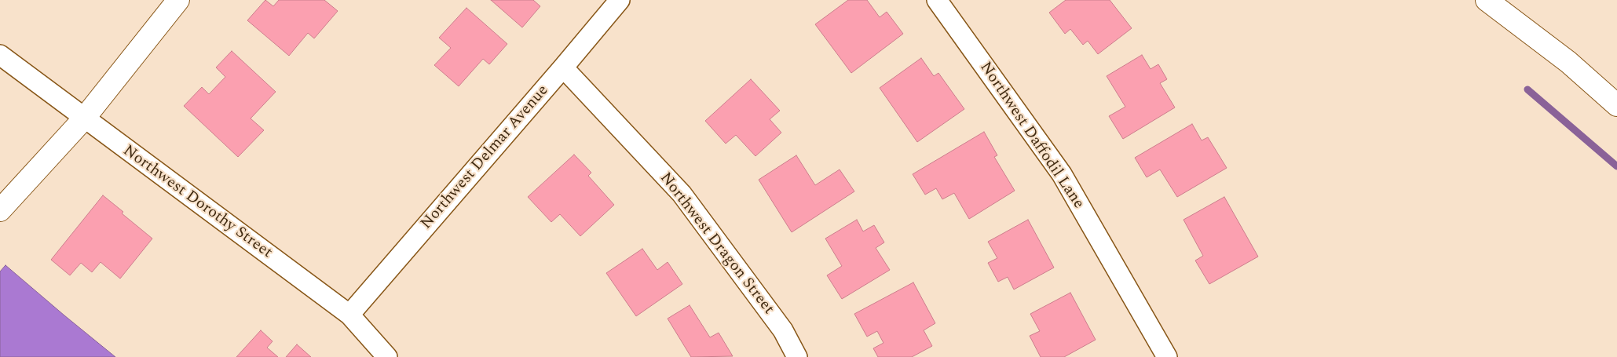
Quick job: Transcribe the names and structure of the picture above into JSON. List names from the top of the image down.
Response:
{
  "streets": {
    "street": [
      "Northwest Daffodil Lane",
      "Northwest Delmar Avenue",
      "Northwest Dorothy Street",
      "Northwest Dragon Street"
    ]
  },
  "crossings": [
    ["Northwest Delmar Avenue", "Northwest Dorothy Street"],
    ["Northwest Delmar Avenue", "Northwest Dragon Street"]
  ]
}
